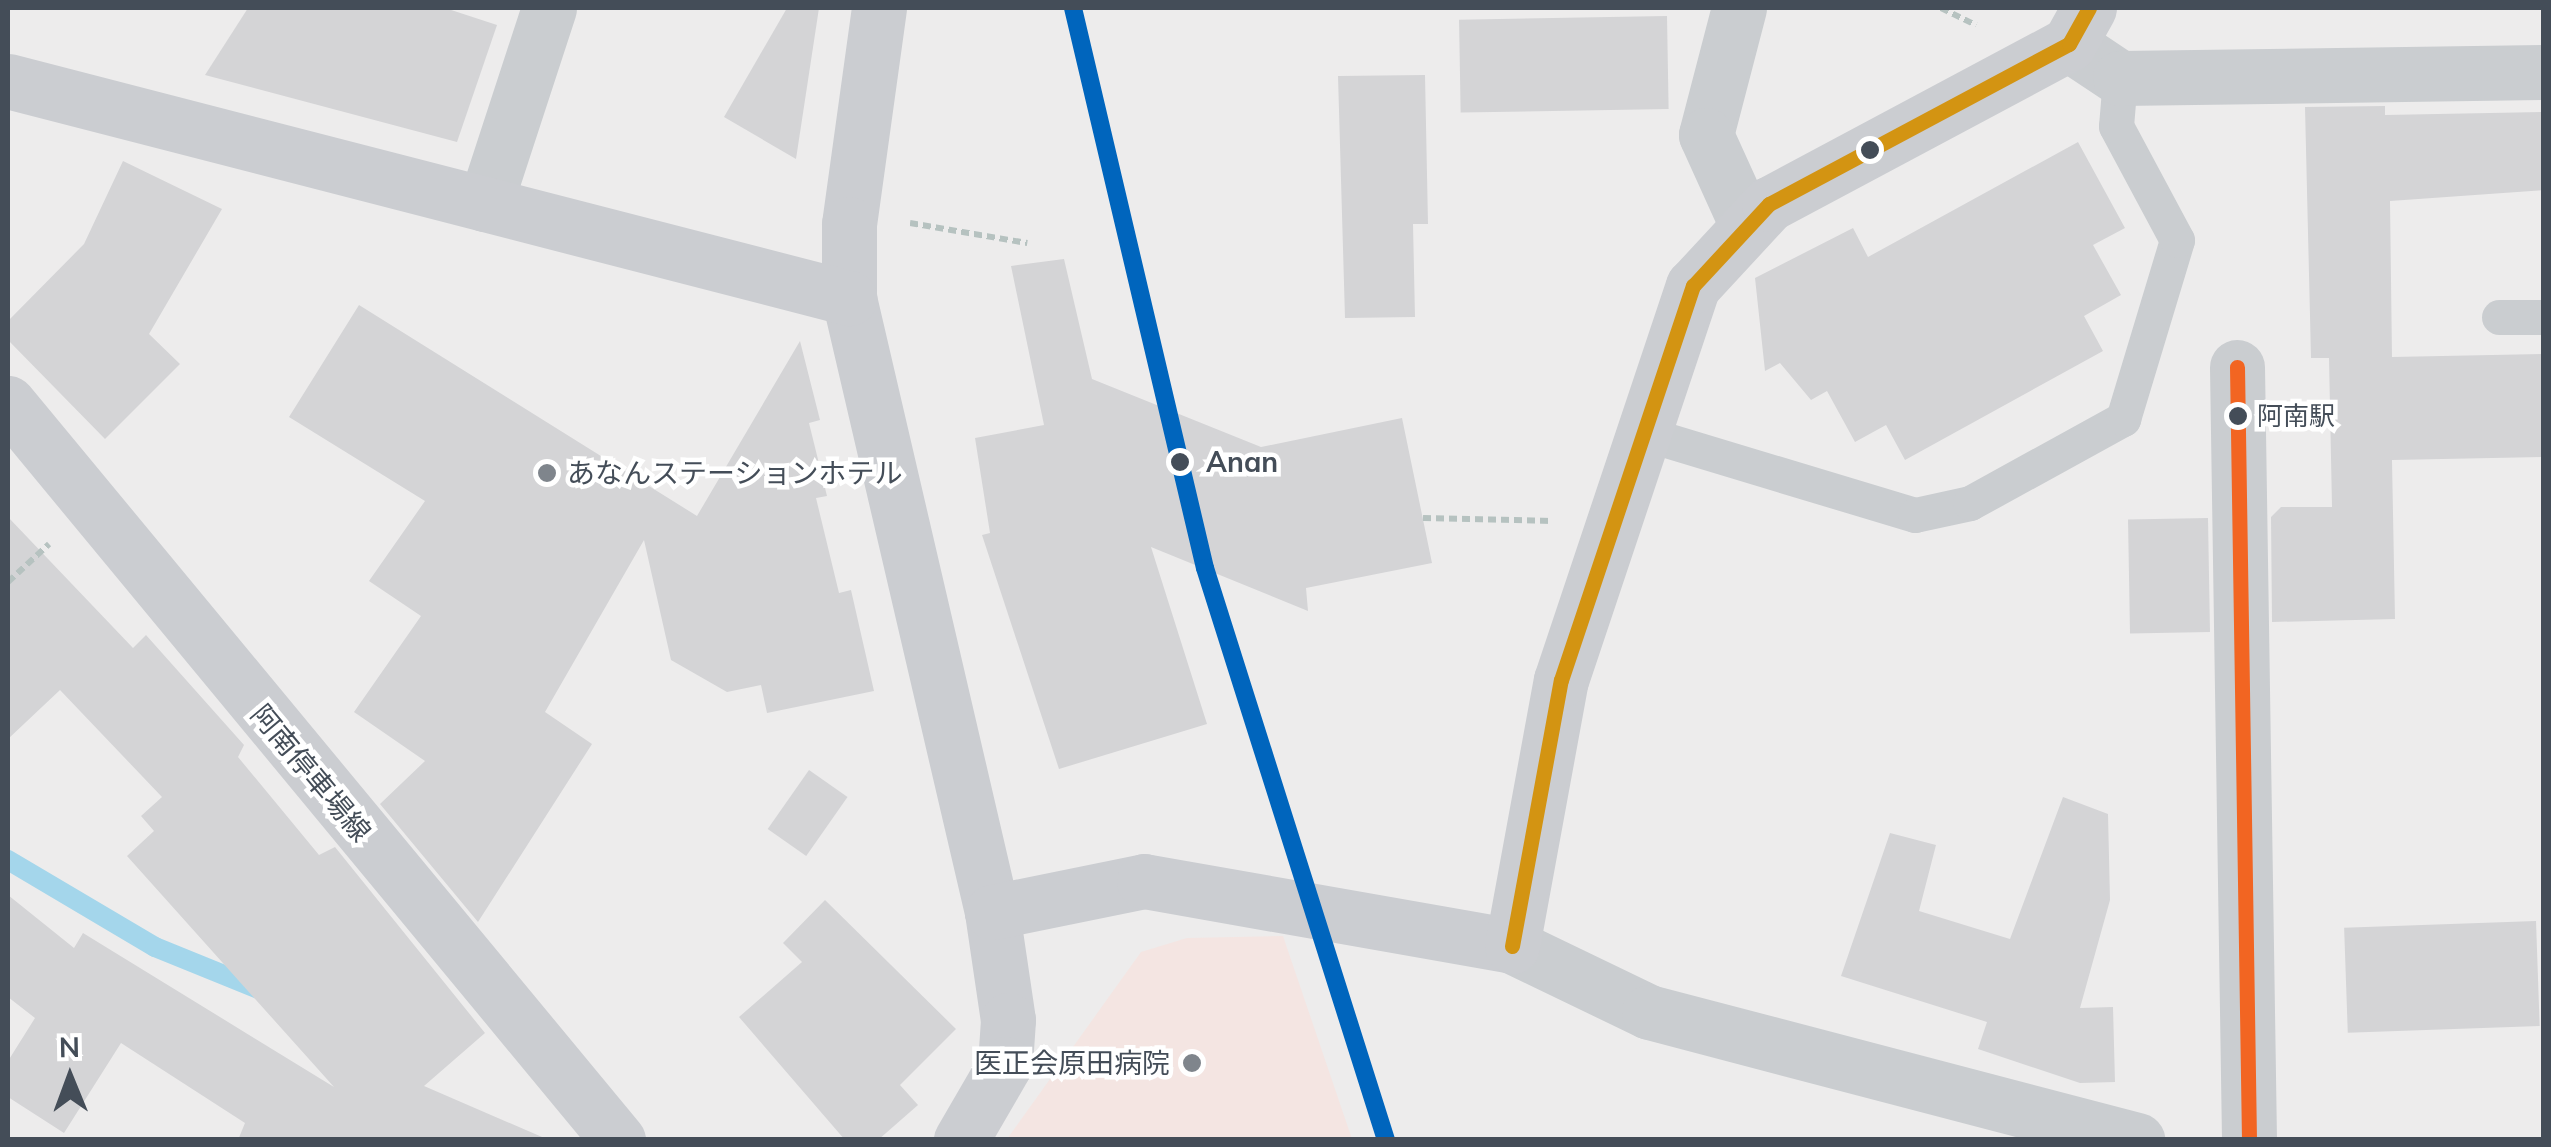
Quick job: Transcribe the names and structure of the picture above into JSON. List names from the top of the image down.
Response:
{
  "streets": {
    "street": ["阿南停車場線"]
  },
  "places": [
    "阿南駅",
    "Anan",
    "あなんステーションホテル",
    "医正会原田病院"
  ],
  "north": "top"
}
